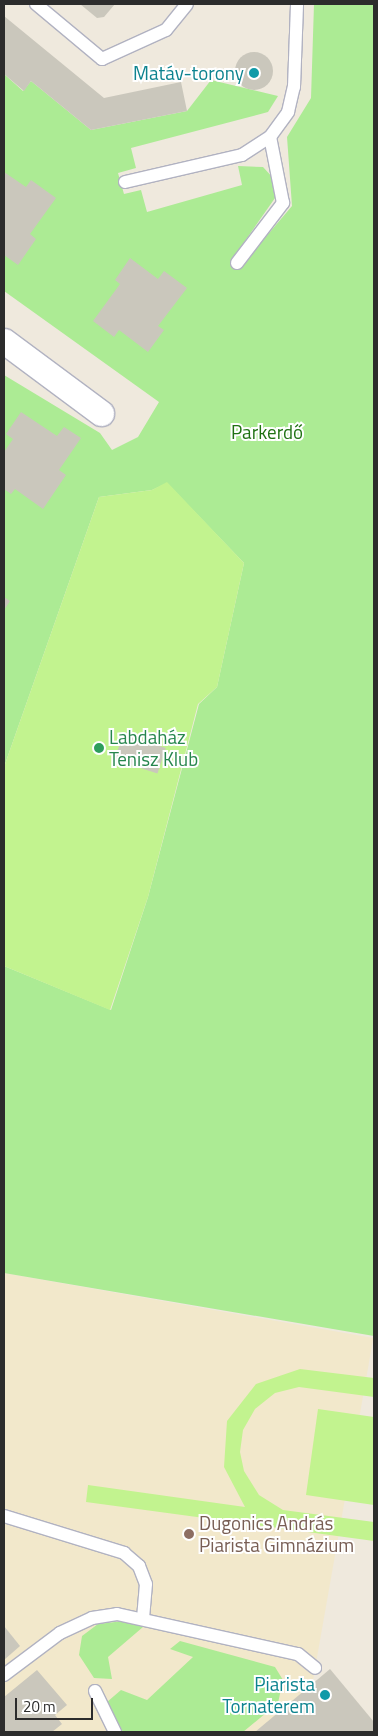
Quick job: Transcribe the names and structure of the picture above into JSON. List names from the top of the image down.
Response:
{
  "parks": ["Parkerdő"],
  "places": [
    "Matáv-torony",
    "Labdaház Tenisz Klub",
    "Dugonics András Piarista Gimnázium",
    "Piarista Tornaterem"
  ],
  "scale_bar": "20 m"
}
